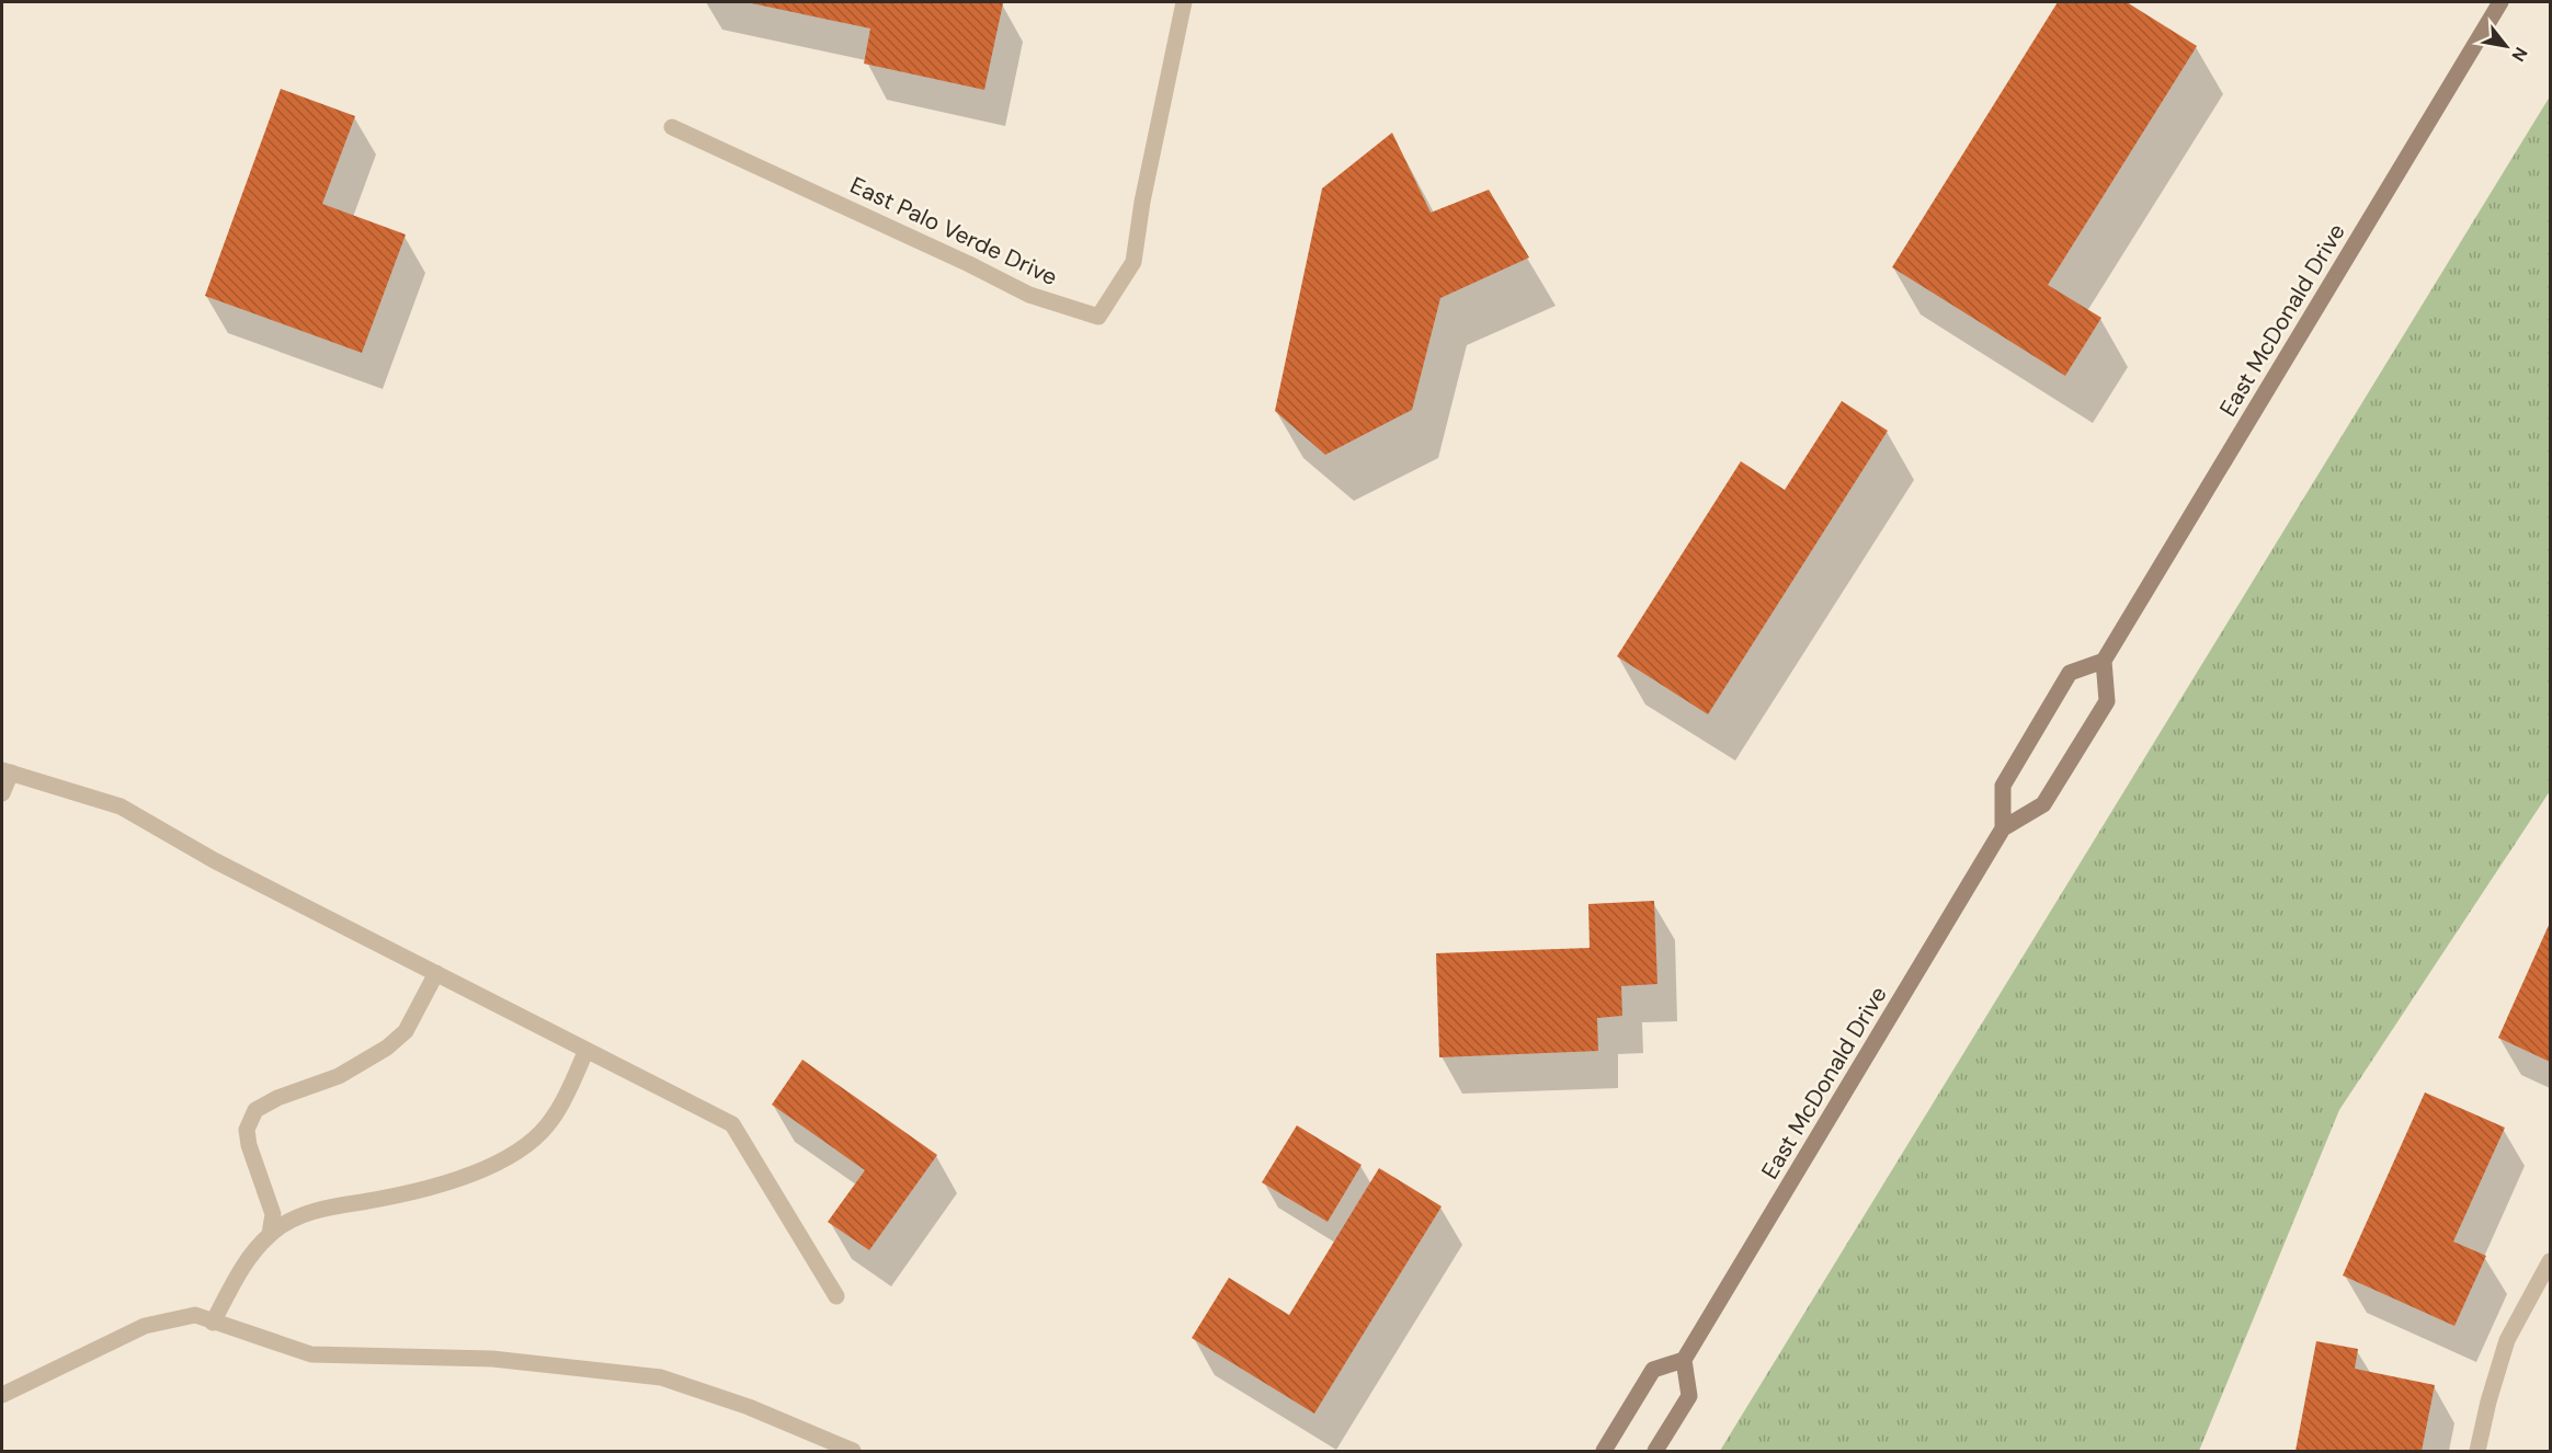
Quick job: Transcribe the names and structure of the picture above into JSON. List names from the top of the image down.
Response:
{
  "streets": {
    "street": ["East Palo Verde Drive", "East McDonald Drive"]
  },
  "north": "bottom right"
}
